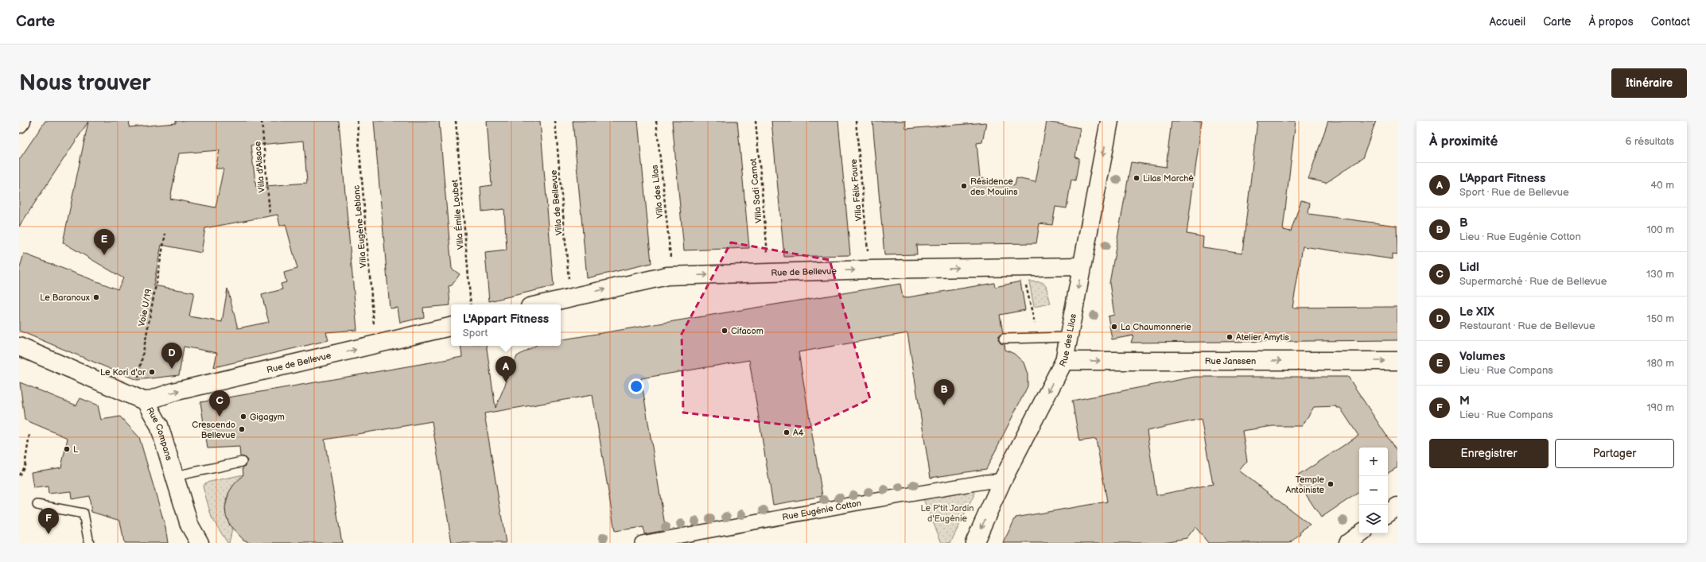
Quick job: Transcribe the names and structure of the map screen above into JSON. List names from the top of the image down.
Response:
{
  "streets": {
    "street": [
      "Rue de Bellevue",
      "Rue des Lilas",
      "Rue Janssen",
      "Rue Compans",
      "Rue Eugénie Cotton"
    ],
    "path": [
      "Villa d'Alsace",
      "Villa Félix Faure",
      "Villa Sadi Carnot",
      "Villa des Lilas",
      "Villa de Bellevue",
      "Villa Émile Loubet",
      "Villa Eugène Leblanc",
      "Voie U/19"
    ]
  },
  "crossings": [
    ["Rue de Bellevue", "Rue des Lilas"],
    ["Rue de Bellevue", "Rue Compans"],
    ["Rue des Lilas", "Rue Janssen"],
    ["Rue des Lilas", "Rue Eugénie Cotton"]
  ],
  "one_way": ["Rue de Bellevue", "Rue des Lilas", "Rue Janssen"],
  "parks": ["Le P'tit Jardin d'Eugénie"],
  "places": [
    "Lilas Marché",
    "Résidence des Moulins",
    "Le Baranoux",
    "La Chaumonnerie",
    "Cifacom",
    "Atelier Amytis",
    "Le Kori d'or",
    "Gigagym",
    "Crescendo Bellevue",
    "A4",
    "L",
    "Temple Antoiniste"
  ],
  "page": {
    "header": "Carte",
    "nav": [
      "Accueil",
      "Carte",
      "À propos",
      "Contact"
    ],
    "buttons": [
      "Itinéraire",
      ["Enregistrer", "Partager"]
    ],
    "title": "Nous trouver",
    "heading": ["À proximité", "6 résultats"],
    "list": [
      {
        "mark": "A",
        "name": "L'Appart Fitness",
        "note": "Sport · Rue de Bellevue",
        "value": "40 m"
      },
      {
        "mark": "B",
        "name": "B",
        "note": "Lieu · Rue Eugénie Cotton",
        "value": "100 m"
      },
      {
        "mark": "C",
        "name": "Lidl",
        "note": "Supermarché · Rue de Bellevue",
        "value": "130 m"
      },
      {
        "mark": "D",
        "name": "Le XIX",
        "note": "Restaurant · Rue de Bellevue",
        "value": "150 m"
      },
      {
        "mark": "E",
        "name": "Volumes",
        "note": "Lieu · Rue Compans",
        "value": "180 m"
      },
      {
        "mark": "F",
        "name": "M",
        "note": "Lieu · Rue Compans",
        "value": "190 m"
      }
    ],
    "pins": [
      "E",
      "D",
      "A",
      "B",
      "C",
      "F"
    ],
    "popup": ["L'Appart Fitness", "Sport"],
    "map_buttons": ["+", "−"]
  }
}
